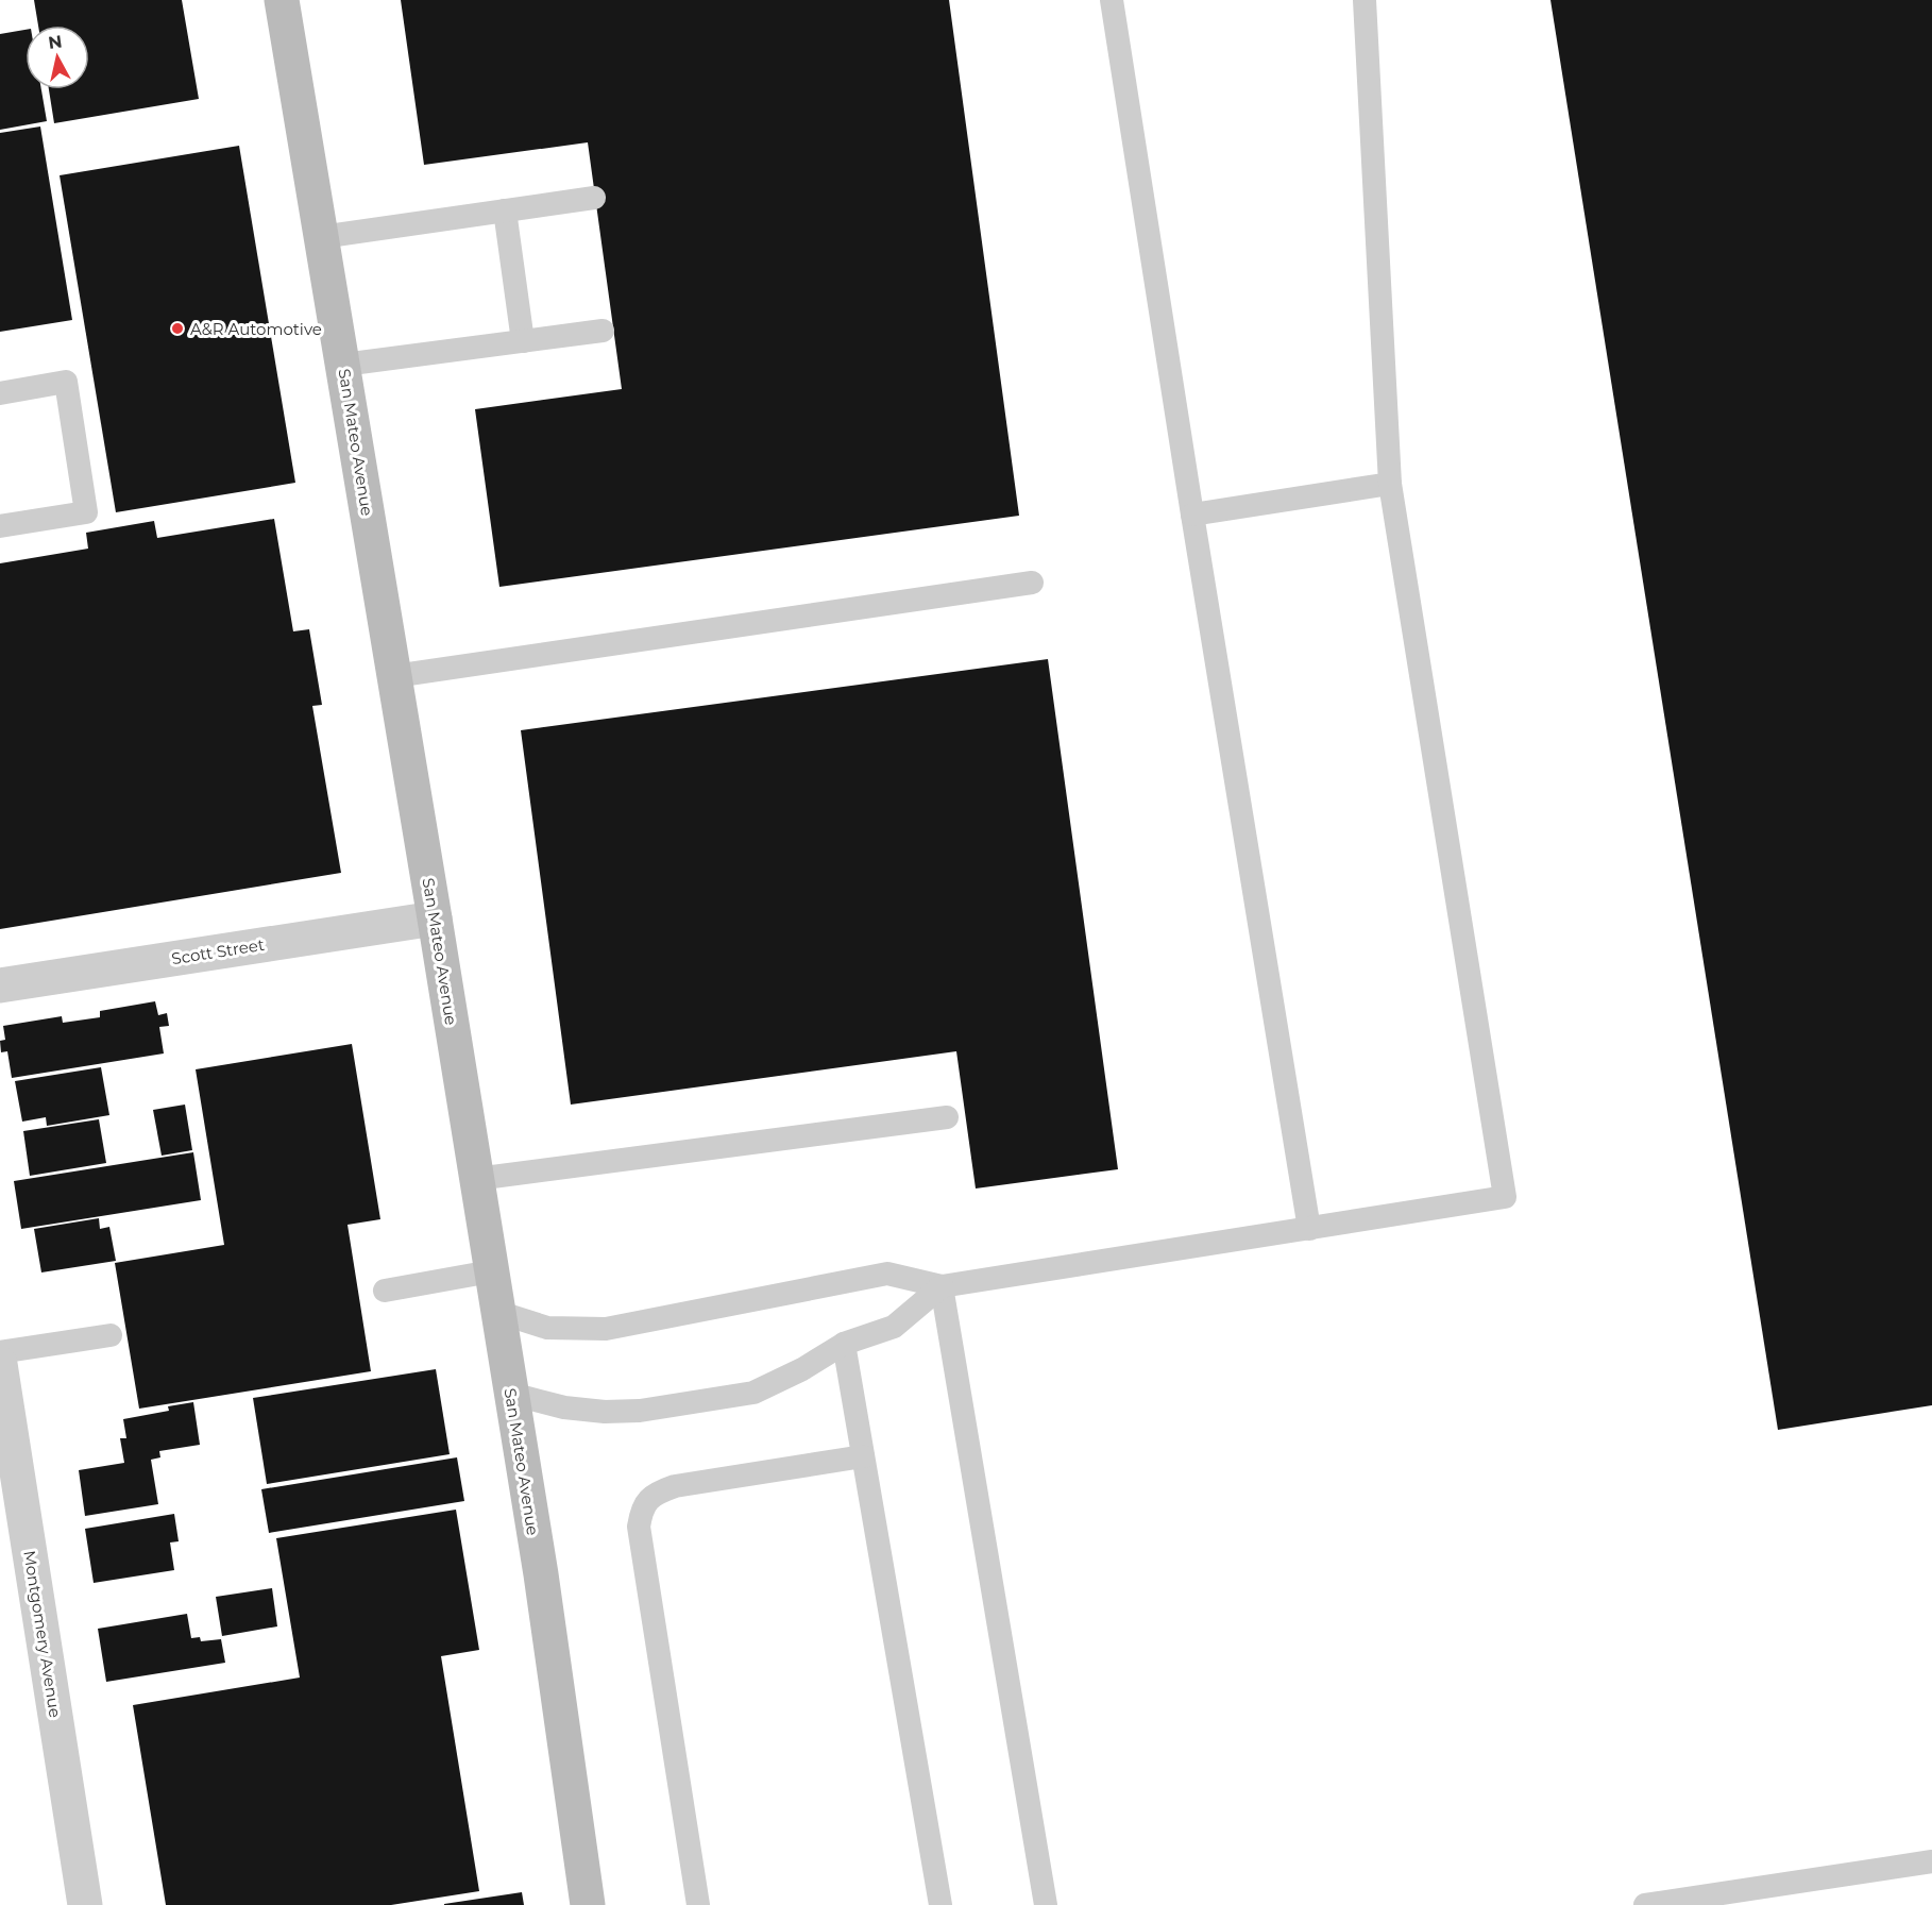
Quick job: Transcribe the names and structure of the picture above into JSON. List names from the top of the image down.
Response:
{
  "streets": {
    "main road": ["San Mateo Avenue"],
    "street": ["Scott Street", "Montgomery Avenue"]
  },
  "crossings": [
    ["San Mateo Avenue", "Scott Street"]
  ],
  "places": ["A&R Automotive"],
  "north": "top"
}
